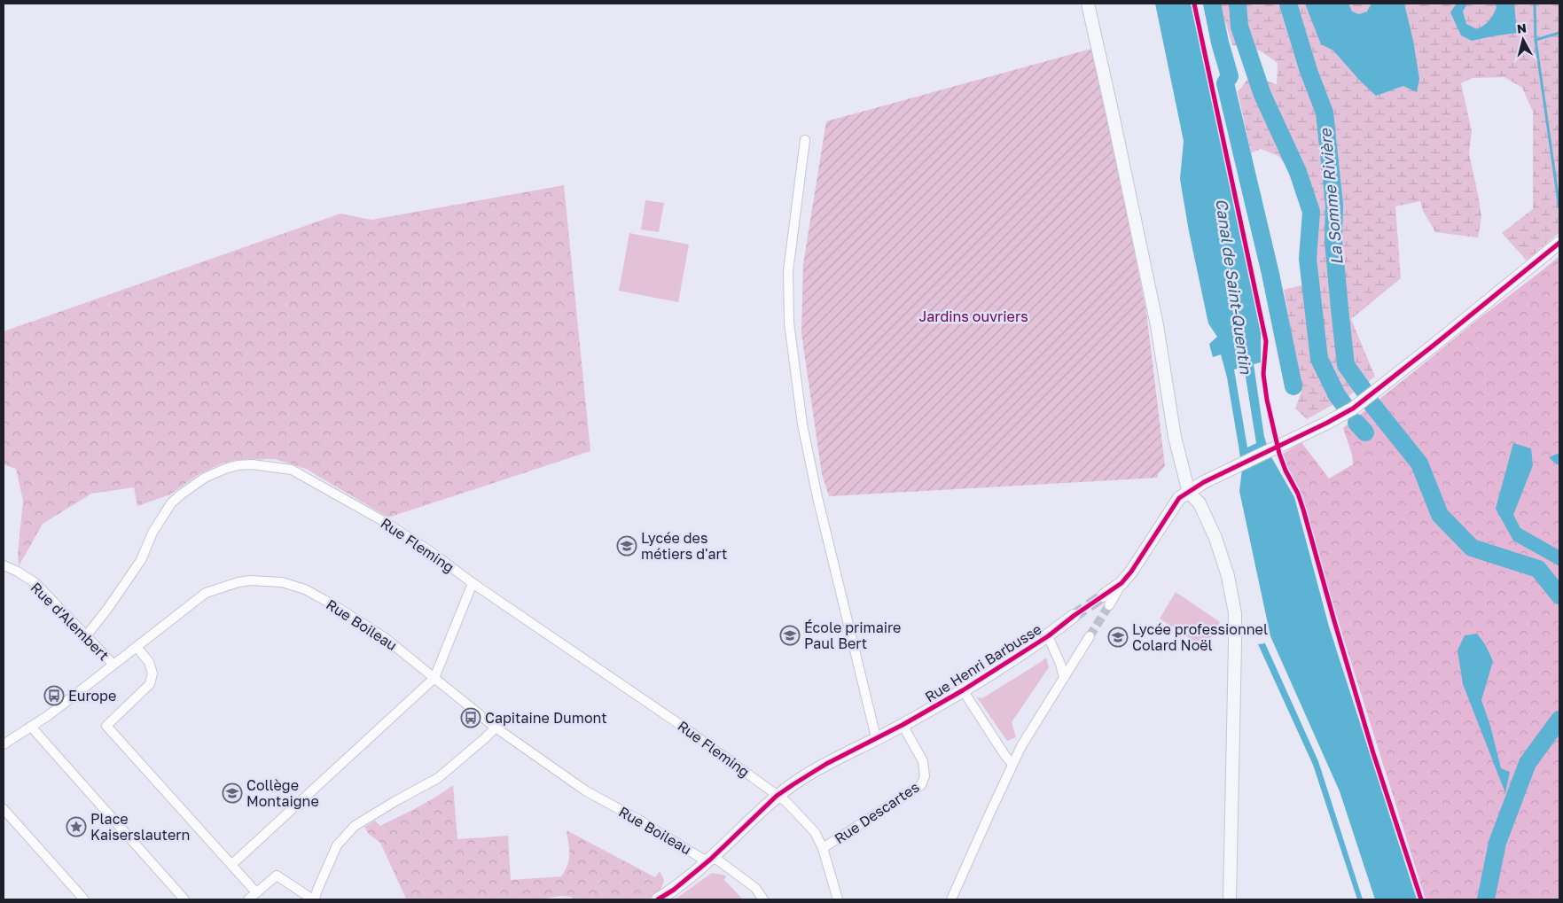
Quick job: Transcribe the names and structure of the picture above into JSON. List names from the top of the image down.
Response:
{
  "streets": {
    "street": [
      "Rue Fleming",
      "Rue d'Alembert",
      "Rue Boileau",
      "Rue Henri Barbusse",
      "Rue Descartes"
    ]
  },
  "crossings": [
    ["Rue Fleming", "Rue d'Alembert"],
    ["Rue Fleming", "Rue Henri Barbusse"],
    ["Rue Fleming", "Rue Descartes"],
    ["Rue d'Alembert", "Rue Boileau"],
    ["Rue Henri Barbusse", "Rue Descartes"]
  ],
  "water": ["La Somme Rivière", "Canal de Saint-Quentin"],
  "parks": ["Jardins ouvriers"],
  "places": {
    "school or university": [
      "Lycée des métiers d'art",
      "École primaire Paul Bert",
      "Lycée professionnel Colard Noël",
      "Collège Montaigne"
    ],
    "bus stop": ["Europe", "Capitaine Dumont"],
    "place": ["Place Kaiserslautern"]
  },
  "north": "top"
}
